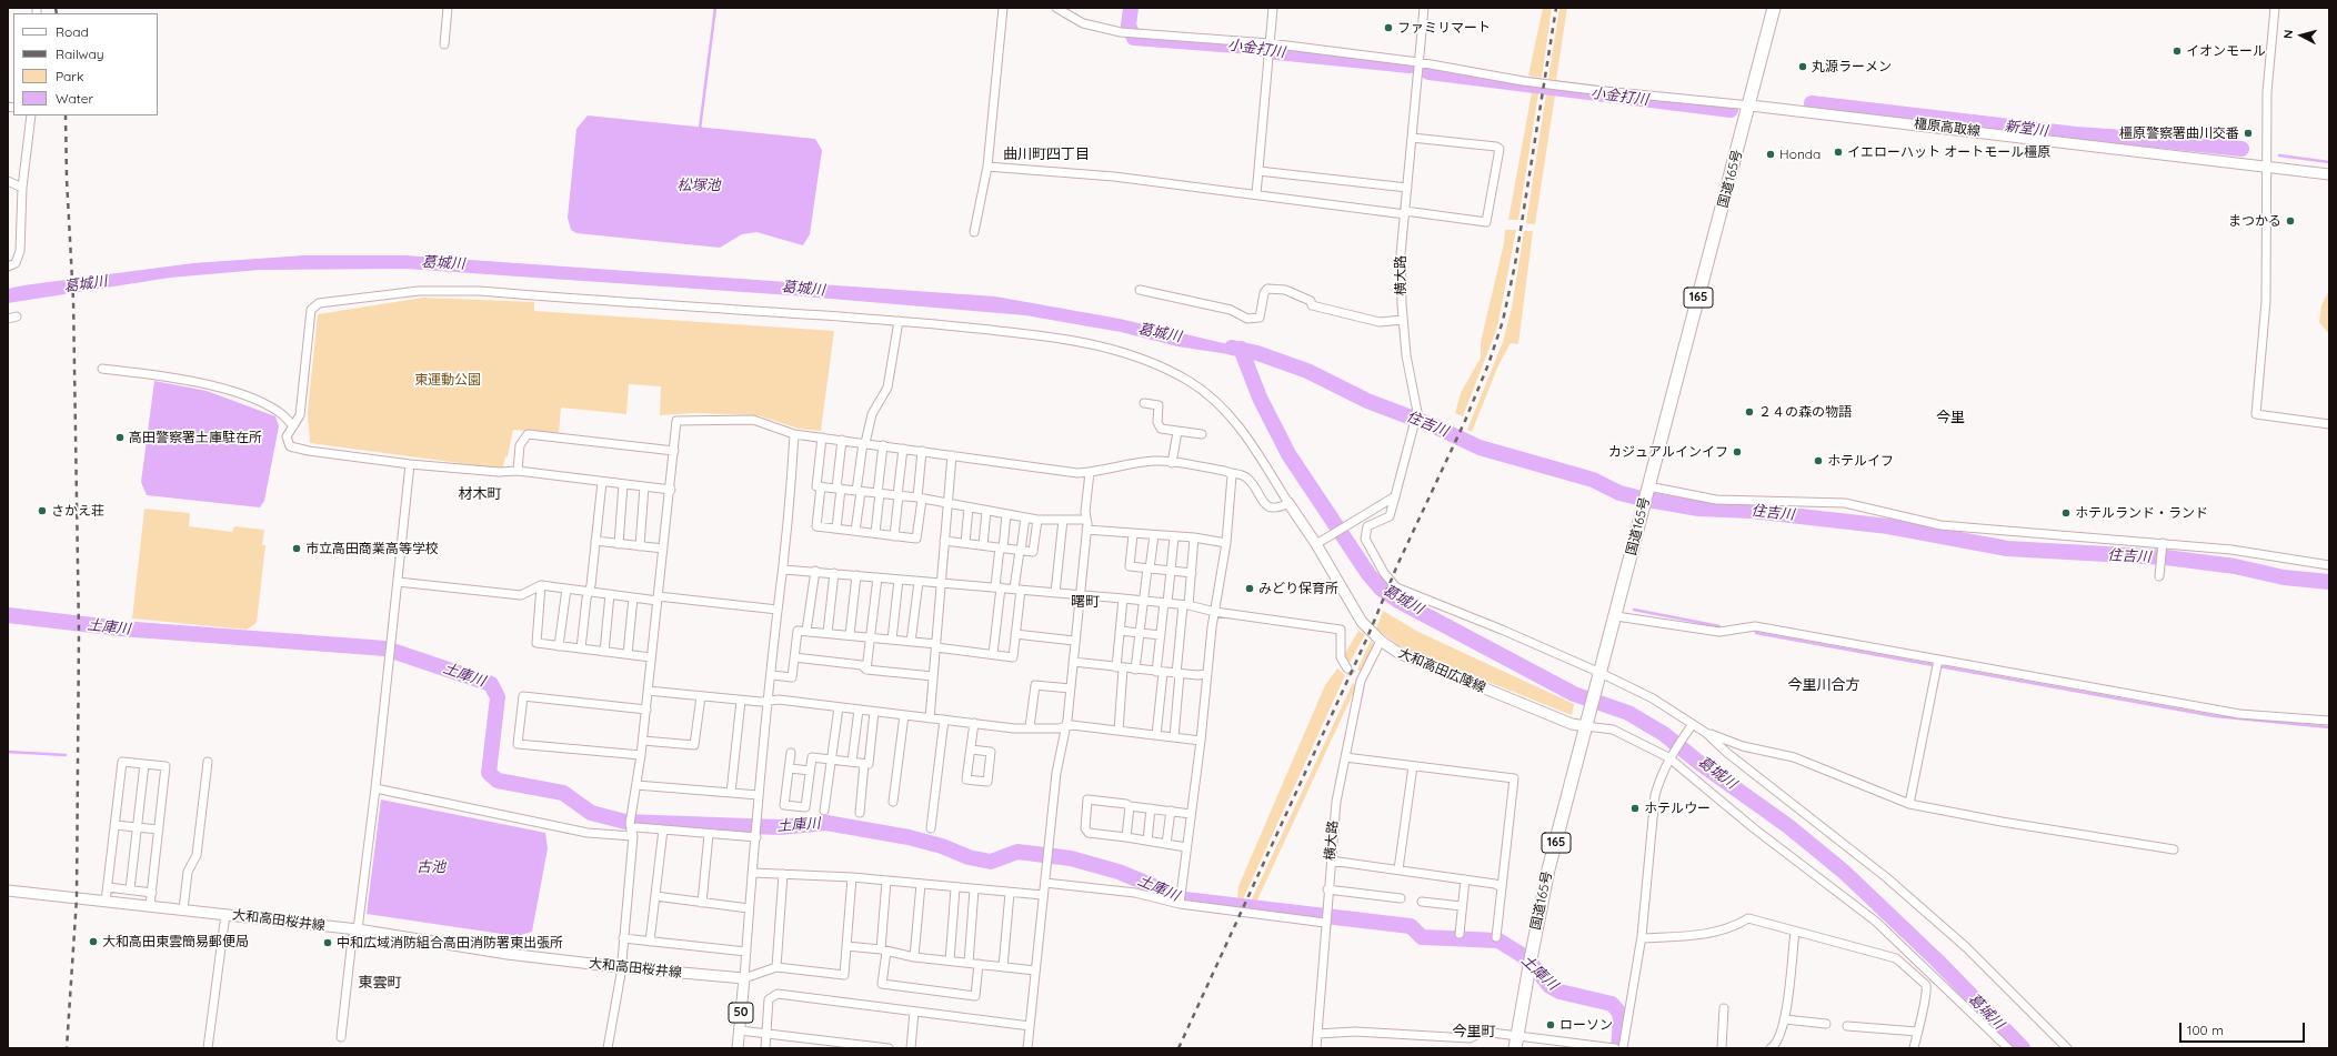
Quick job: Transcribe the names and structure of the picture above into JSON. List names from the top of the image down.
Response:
{
  "streets": {
    "highway": ["国道165号", "165"],
    "main road": [
      "橿原高取線",
      "大和高田広陵線",
      "大和高田桜井線",
      "50"
    ],
    "street": ["横大路"]
  },
  "crossings": [
    ["橿原高取線", "国道165号"],
    ["国道165号", "横大路"],
    ["国道165号", "大和高田広陵線"],
    ["横大路", "大和高田広陵線"],
    ["大和高田桜井線", "50"]
  ],
  "districts": [
    "曲川町四丁目",
    "今里",
    "材木町",
    "曙町",
    "今里川合方",
    "東雲町",
    "今里町"
  ],
  "water": [
    "小金打川",
    "新堂川",
    "松塚池",
    "葛城川",
    "住吉川",
    "土庫川",
    "古池"
  ],
  "parks": ["東運動公園"],
  "places": [
    "ファミリマート",
    "イオンモール",
    "丸源ラーメン",
    "橿原警察署曲川交番",
    "イエローハット オートモール橿原",
    "Honda",
    "まつかる",
    "２４の森の物語",
    "高田警察署土庫駐在所",
    "カジュアルインイフ",
    "ホテルイフ",
    "さかえ荘",
    "ホテルランド・ランド",
    "市立高田商業高等学校",
    "みどり保育所",
    "ホテルウー",
    "大和高田東雲簡易郵便局",
    "中和広域消防組合高田消防署東出張所",
    "ローソン"
  ],
  "legend": [
    "Road",
    "Railway",
    "Park",
    "Water"
  ],
  "scale_bar": "100 m",
  "north": "left"
}
